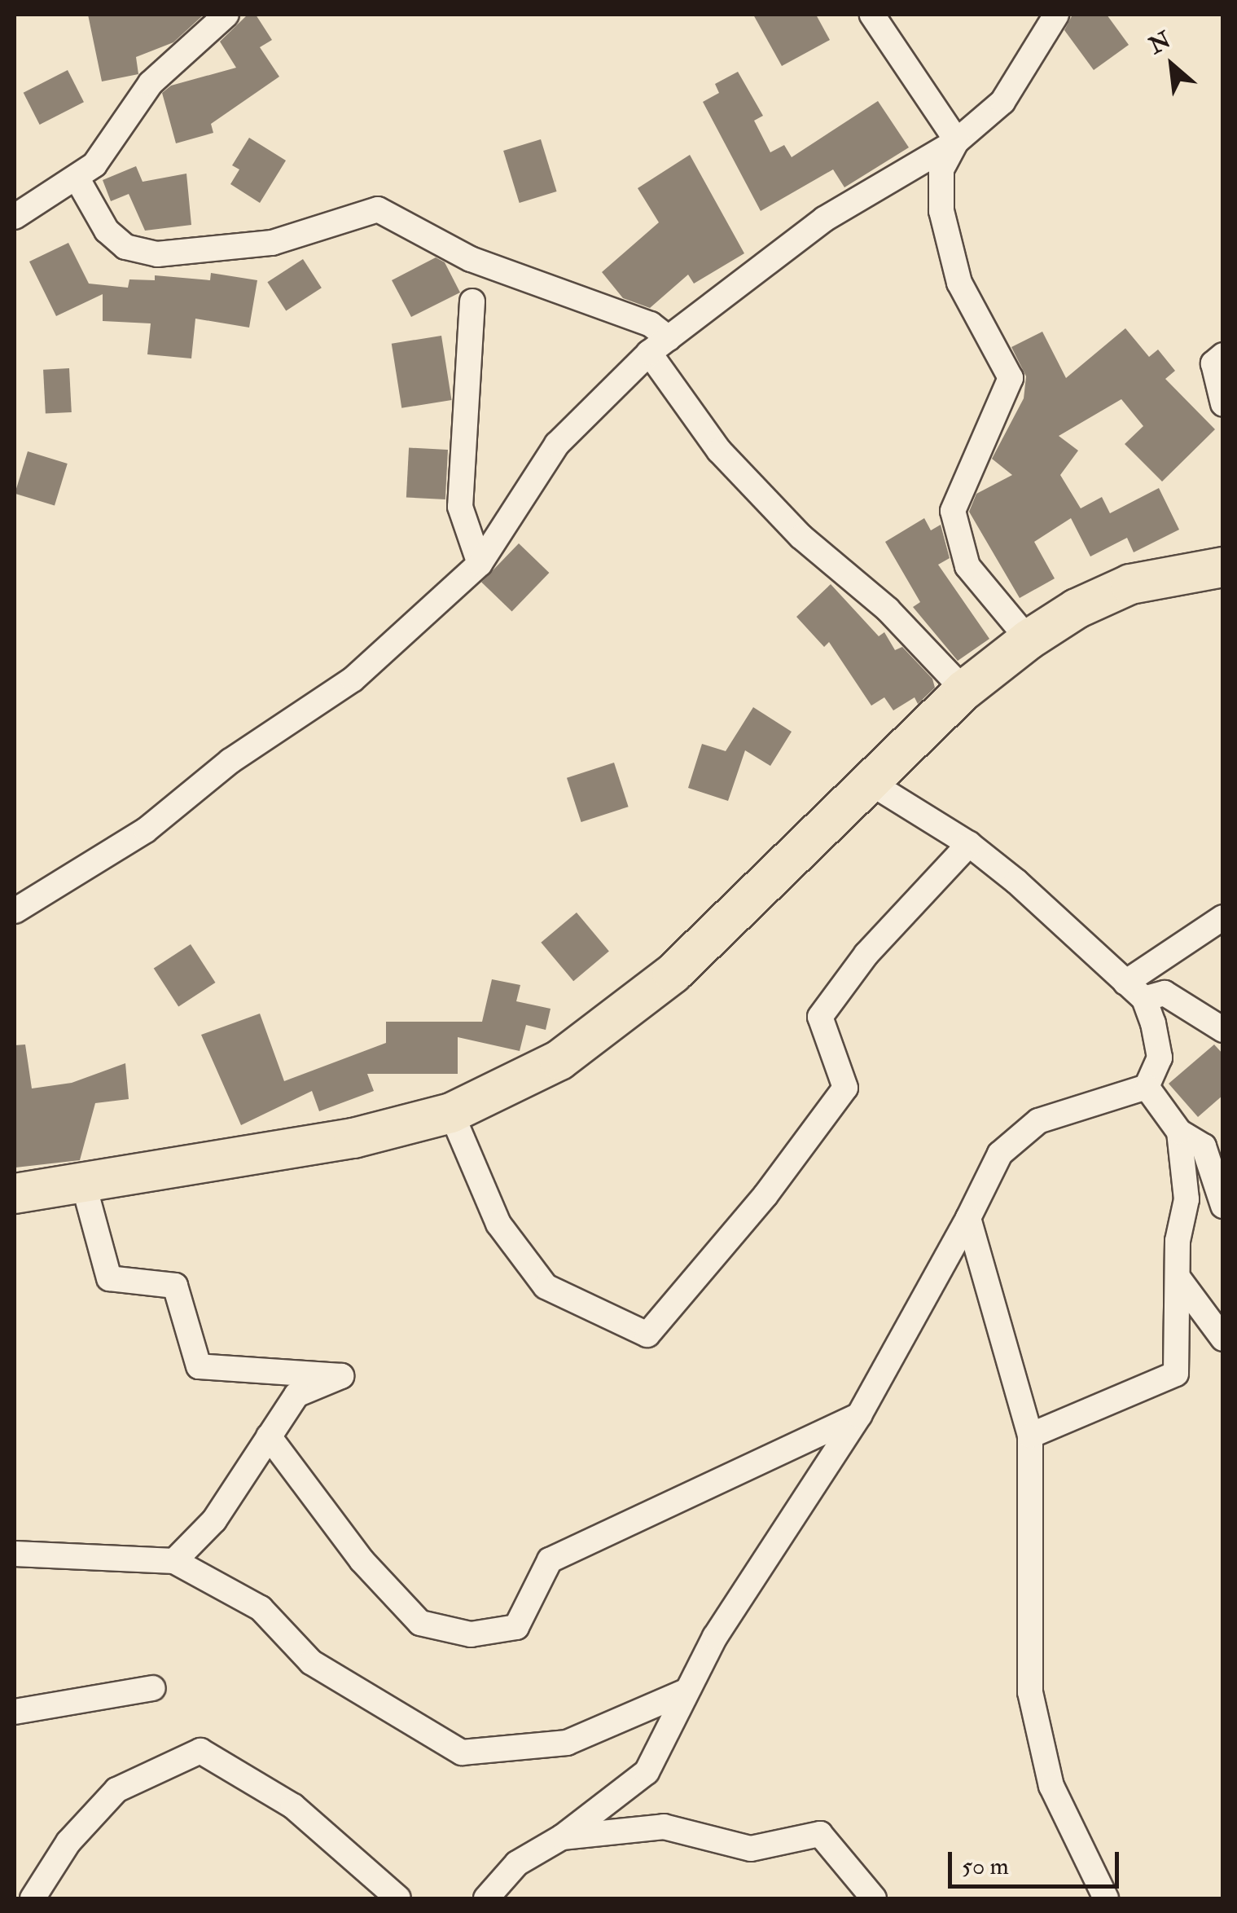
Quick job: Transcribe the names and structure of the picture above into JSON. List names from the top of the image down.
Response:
{
  "scale_bar": "50 m",
  "north": "top left"
}
